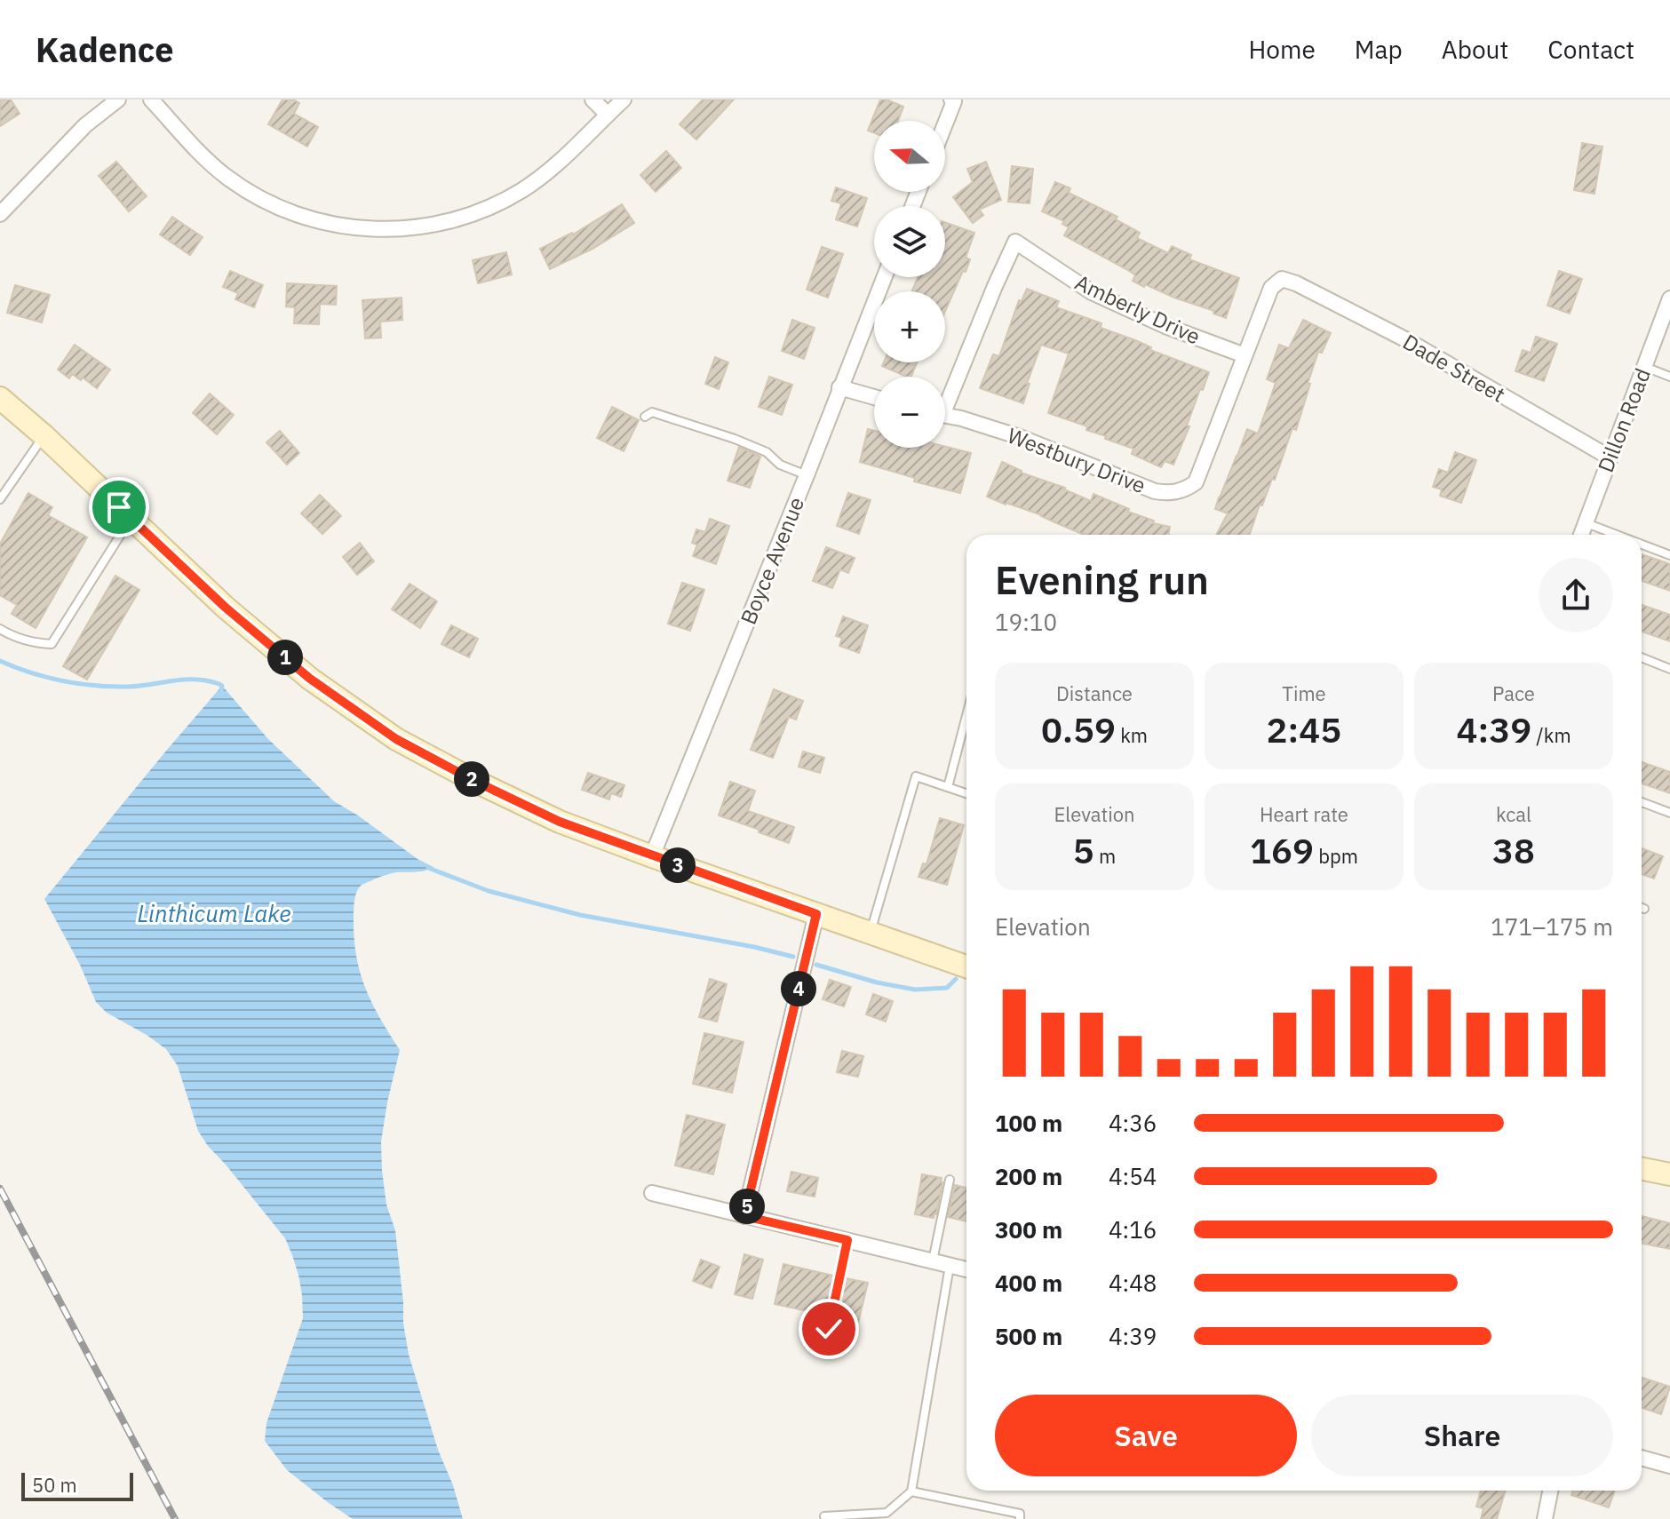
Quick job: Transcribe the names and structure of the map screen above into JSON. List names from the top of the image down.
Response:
{
  "streets": {
    "street": [
      "Amberly Drive",
      "Dade Street",
      "Dillon Road",
      "Westbury Drive",
      "Boyce Avenue"
    ]
  },
  "crossings": [
    ["Amberly Drive", "Westbury Drive"],
    ["Dade Street", "Dillon Road"],
    ["Dade Street", "Westbury Drive"]
  ],
  "water": ["Linthicum Lake"],
  "scale_bar": "50 m",
  "north": "left",
  "page": {
    "header": "Kadence",
    "nav": [
      "Home",
      "Map",
      "About",
      "Contact"
    ],
    "map_buttons": ["+", "−"],
    "heading": ["Evening run", "19:10"],
    "pins": [
      "1",
      "2",
      "3",
      "4",
      "5"
    ],
    "stats": [
      ["Distance", "0.59 km"],
      ["Time", "2:45"],
      ["Pace", "4:39 /km"],
      ["Elevation", "5 m"],
      ["Heart rate", "169 bpm"],
      ["kcal", "38"]
    ],
    "chart": ["Elevation", "171–175 m"],
    "list": [
      {
        "name": "100 m",
        "note": "4:36"
      },
      {
        "name": "200 m",
        "note": "4:54"
      },
      {
        "name": "300 m",
        "note": "4:16"
      },
      {
        "name": "400 m",
        "note": "4:48"
      },
      {
        "name": "500 m",
        "note": "4:39"
      }
    ],
    "buttons": ["Save", "Share"],
    "scale": "50 m"
  }
}
